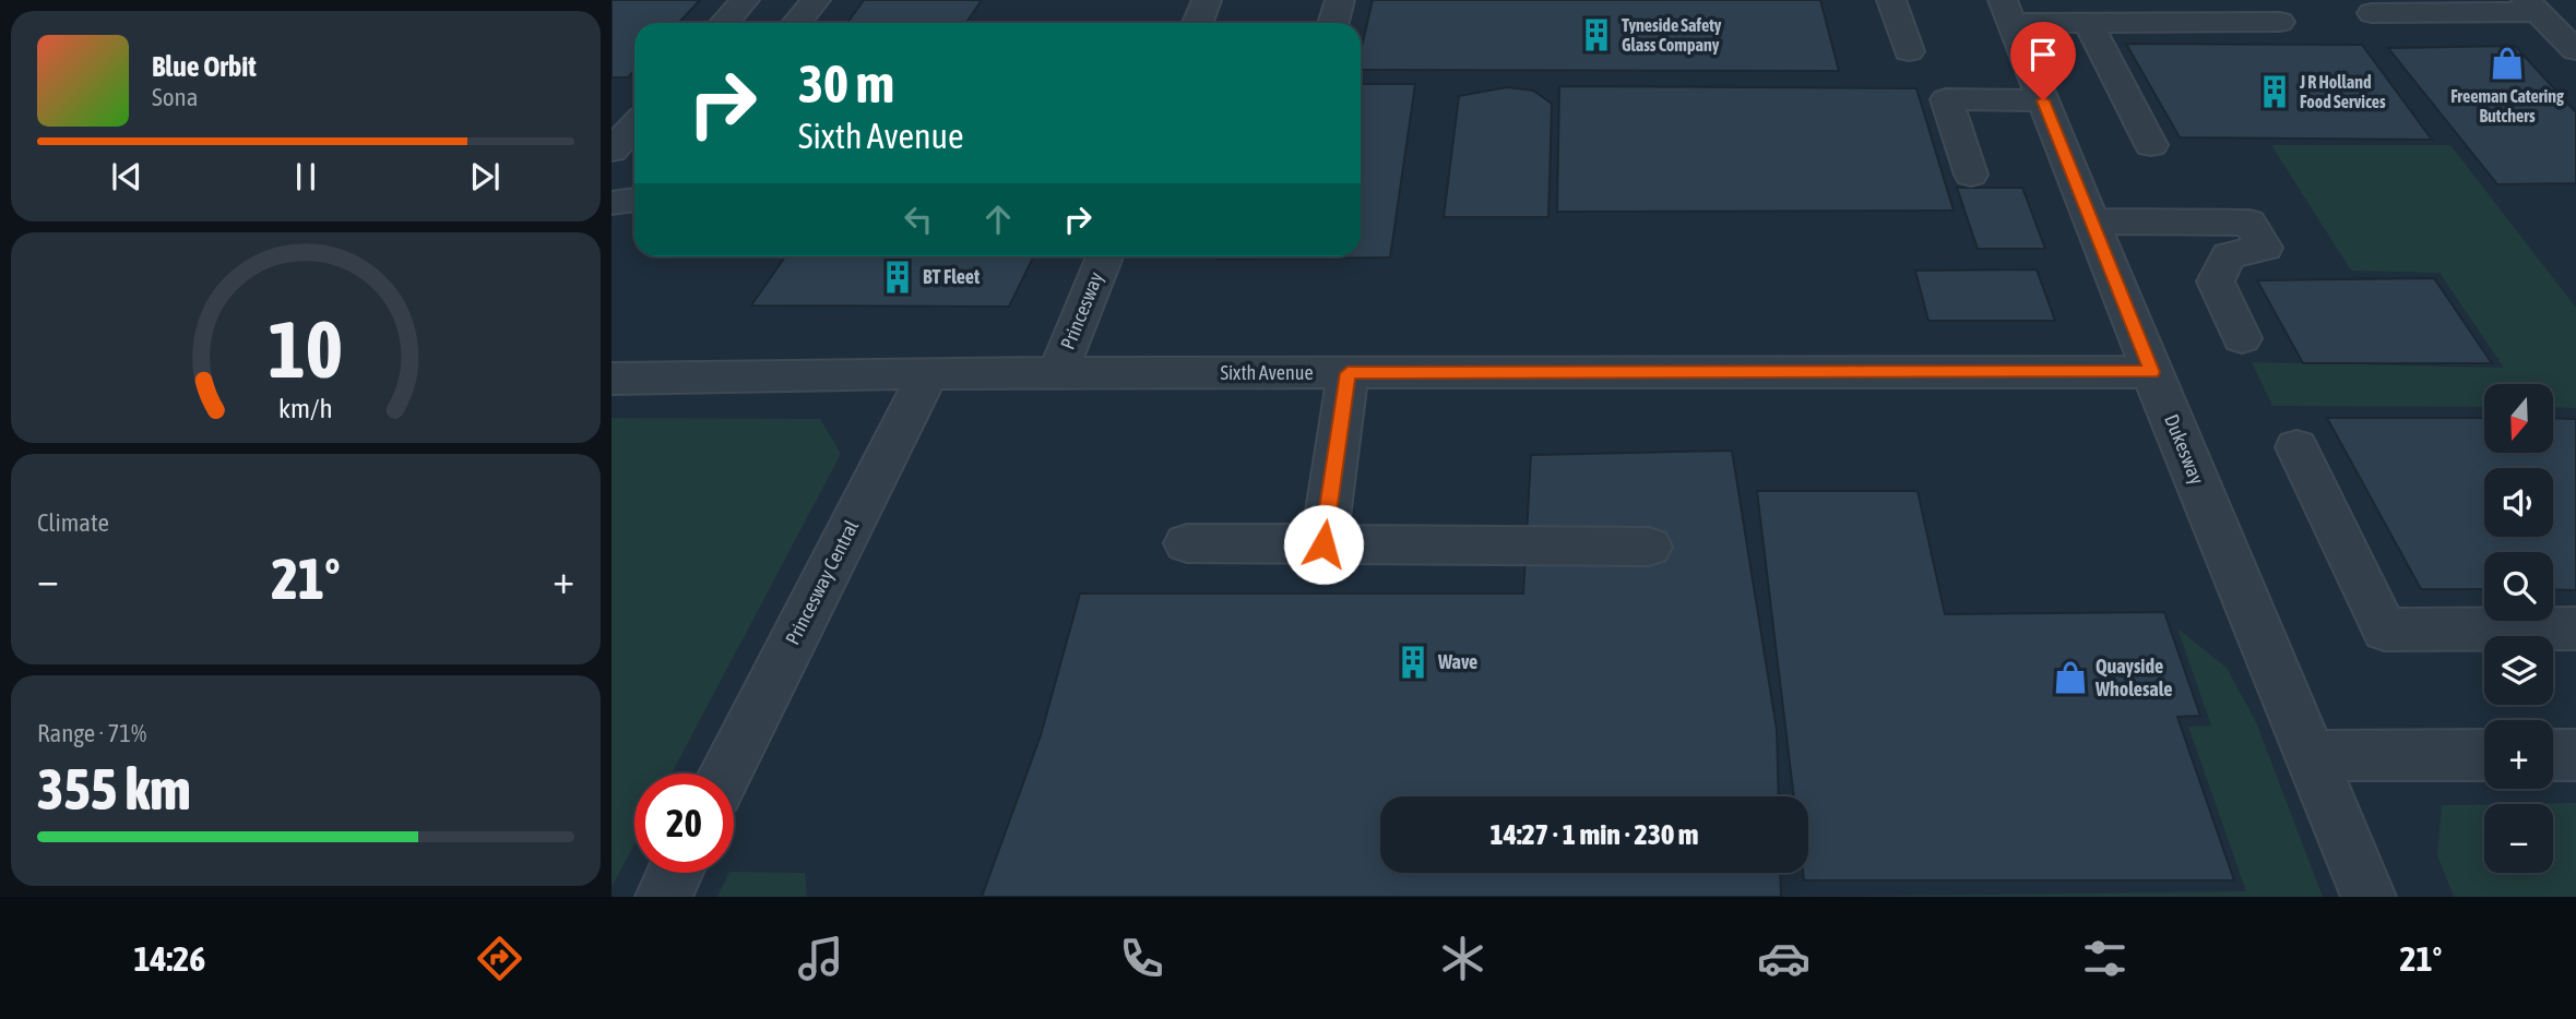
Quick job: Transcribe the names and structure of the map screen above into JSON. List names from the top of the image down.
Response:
{
  "streets": {
    "street": [
      "Princesway",
      "Sixth Avenue",
      "Dukesway",
      "Princesway Central"
    ]
  },
  "crossings": [
    ["Princesway", "Sixth Avenue"],
    ["Sixth Avenue", "Dukesway"],
    ["Sixth Avenue", "Princesway Central"]
  ],
  "places": {
    "building": [
      "Tyneside Safety Glass Company",
      "J R Holland Food Services",
      "BT Fleet",
      "Wave"
    ],
    "shop": ["Freeman Catering Butchers", "Quayside Wholesale"]
  },
  "north": "bottom",
  "page": {
    "turn": ["30 m", "Sixth Avenue"],
    "song": ["Blue Orbit", "Sona"],
    "map_buttons": ["+", "−"],
    "tile": [
      "Climate",
      ["Range · 71%", "355 km"]
    ],
    "heat": ["−", "21°", "+"],
    "limit": "20",
    "trip": "14:27 · 1 min · 230 m",
    "tabs": ["14:26", "21°"],
    "gauge": ["10", "km/h"]
  }
}
